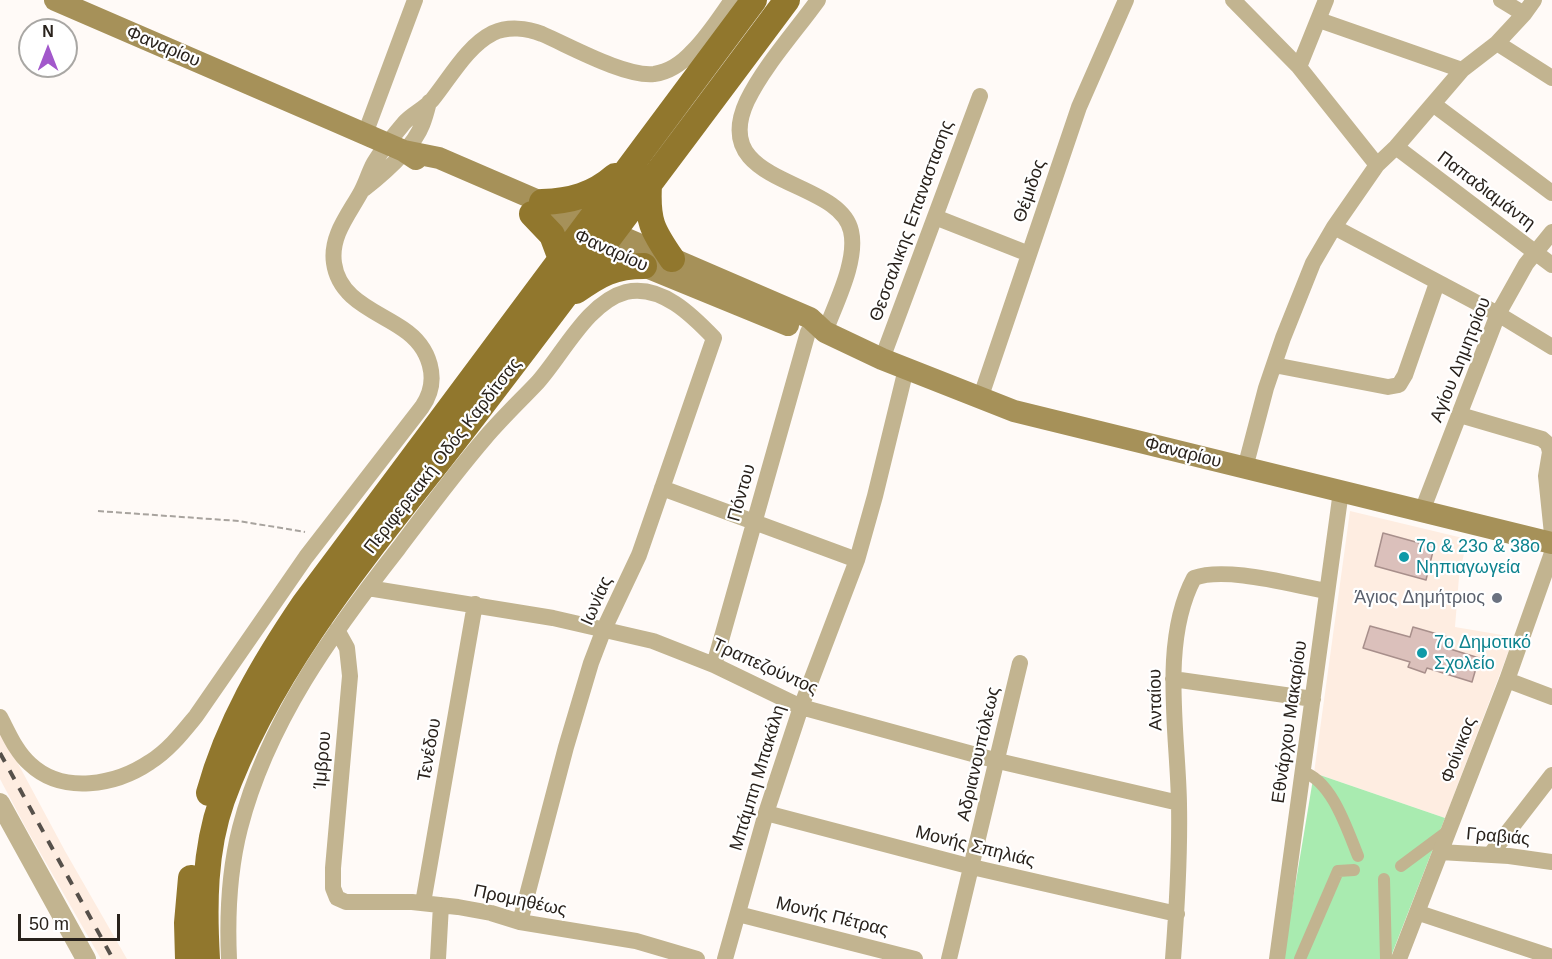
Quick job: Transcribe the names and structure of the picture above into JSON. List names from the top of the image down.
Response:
{
  "streets": {
    "main road": ["Φαναρίου", "Περιφερειακή Οδός Καρδίτσας"],
    "street": [
      "Θέμιδος",
      "Παπαδιαμάντη",
      "Θεσσαλικης Επαναστασης",
      "Αγίου Δημητρίου",
      "Πόντου",
      "Ιωνίας",
      "Τραπεζούντος",
      "Ανταίου",
      "Εθνάρχου Μακαρίου",
      "Τενέδου",
      "Φοίνικος",
      "Αδριανουπόλεως",
      "Ίμβρου",
      "Μπάμπη Μπακάλη",
      "Γραβιάς",
      "Μονής Σπηλιάς",
      "Προμηθέως",
      "Μονής Πέτρας"
    ]
  },
  "crossings": [
    ["Φαναρίου", "Θέμιδος"],
    ["Φαναρίου", "Θεσσαλικης Επαναστασης"],
    ["Φαναρίου", "Αγίου Δημητρίου"],
    ["Φαναρίου", "Περιφερειακή Οδός Καρδίτσας"],
    ["Φαναρίου", "Πόντου"],
    ["Φαναρίου", "Εθνάρχου Μακαρίου"],
    ["Φαναρίου", "Μπάμπη Μπακάλη"],
    ["Παπαδιαμάντη", "Αγίου Δημητρίου"],
    ["Πόντου", "Τραπεζούντος"],
    ["Ιωνίας", "Τραπεζούντος"],
    ["Ιωνίας", "Προμηθέως"],
    ["Τραπεζούντος", "Ανταίου"],
    ["Τραπεζούντος", "Τενέδου"],
    ["Τραπεζούντος", "Αδριανουπόλεως"],
    ["Τραπεζούντος", "Μπάμπη Μπακάλη"],
    ["Ανταίου", "Εθνάρχου Μακαρίου"],
    ["Ανταίου", "Μονής Σπηλιάς"],
    ["Τενέδου", "Προμηθέως"],
    ["Φοίνικος", "Γραβιάς"],
    ["Αδριανουπόλεως", "Μονής Σπηλιάς"],
    ["Ίμβρου", "Προμηθέως"],
    ["Μπάμπη Μπακάλη", "Μονής Σπηλιάς"],
    ["Μπάμπη Μπακάλη", "Μονής Πέτρας"]
  ],
  "places": ["7ο & 23ο & 38ο Νηπιαγωγεία", "Άγιος Δημήτριος", "7ο Δημοτικό Σχολείο"],
  "scale_bar": "50 m",
  "north": "top"
}
